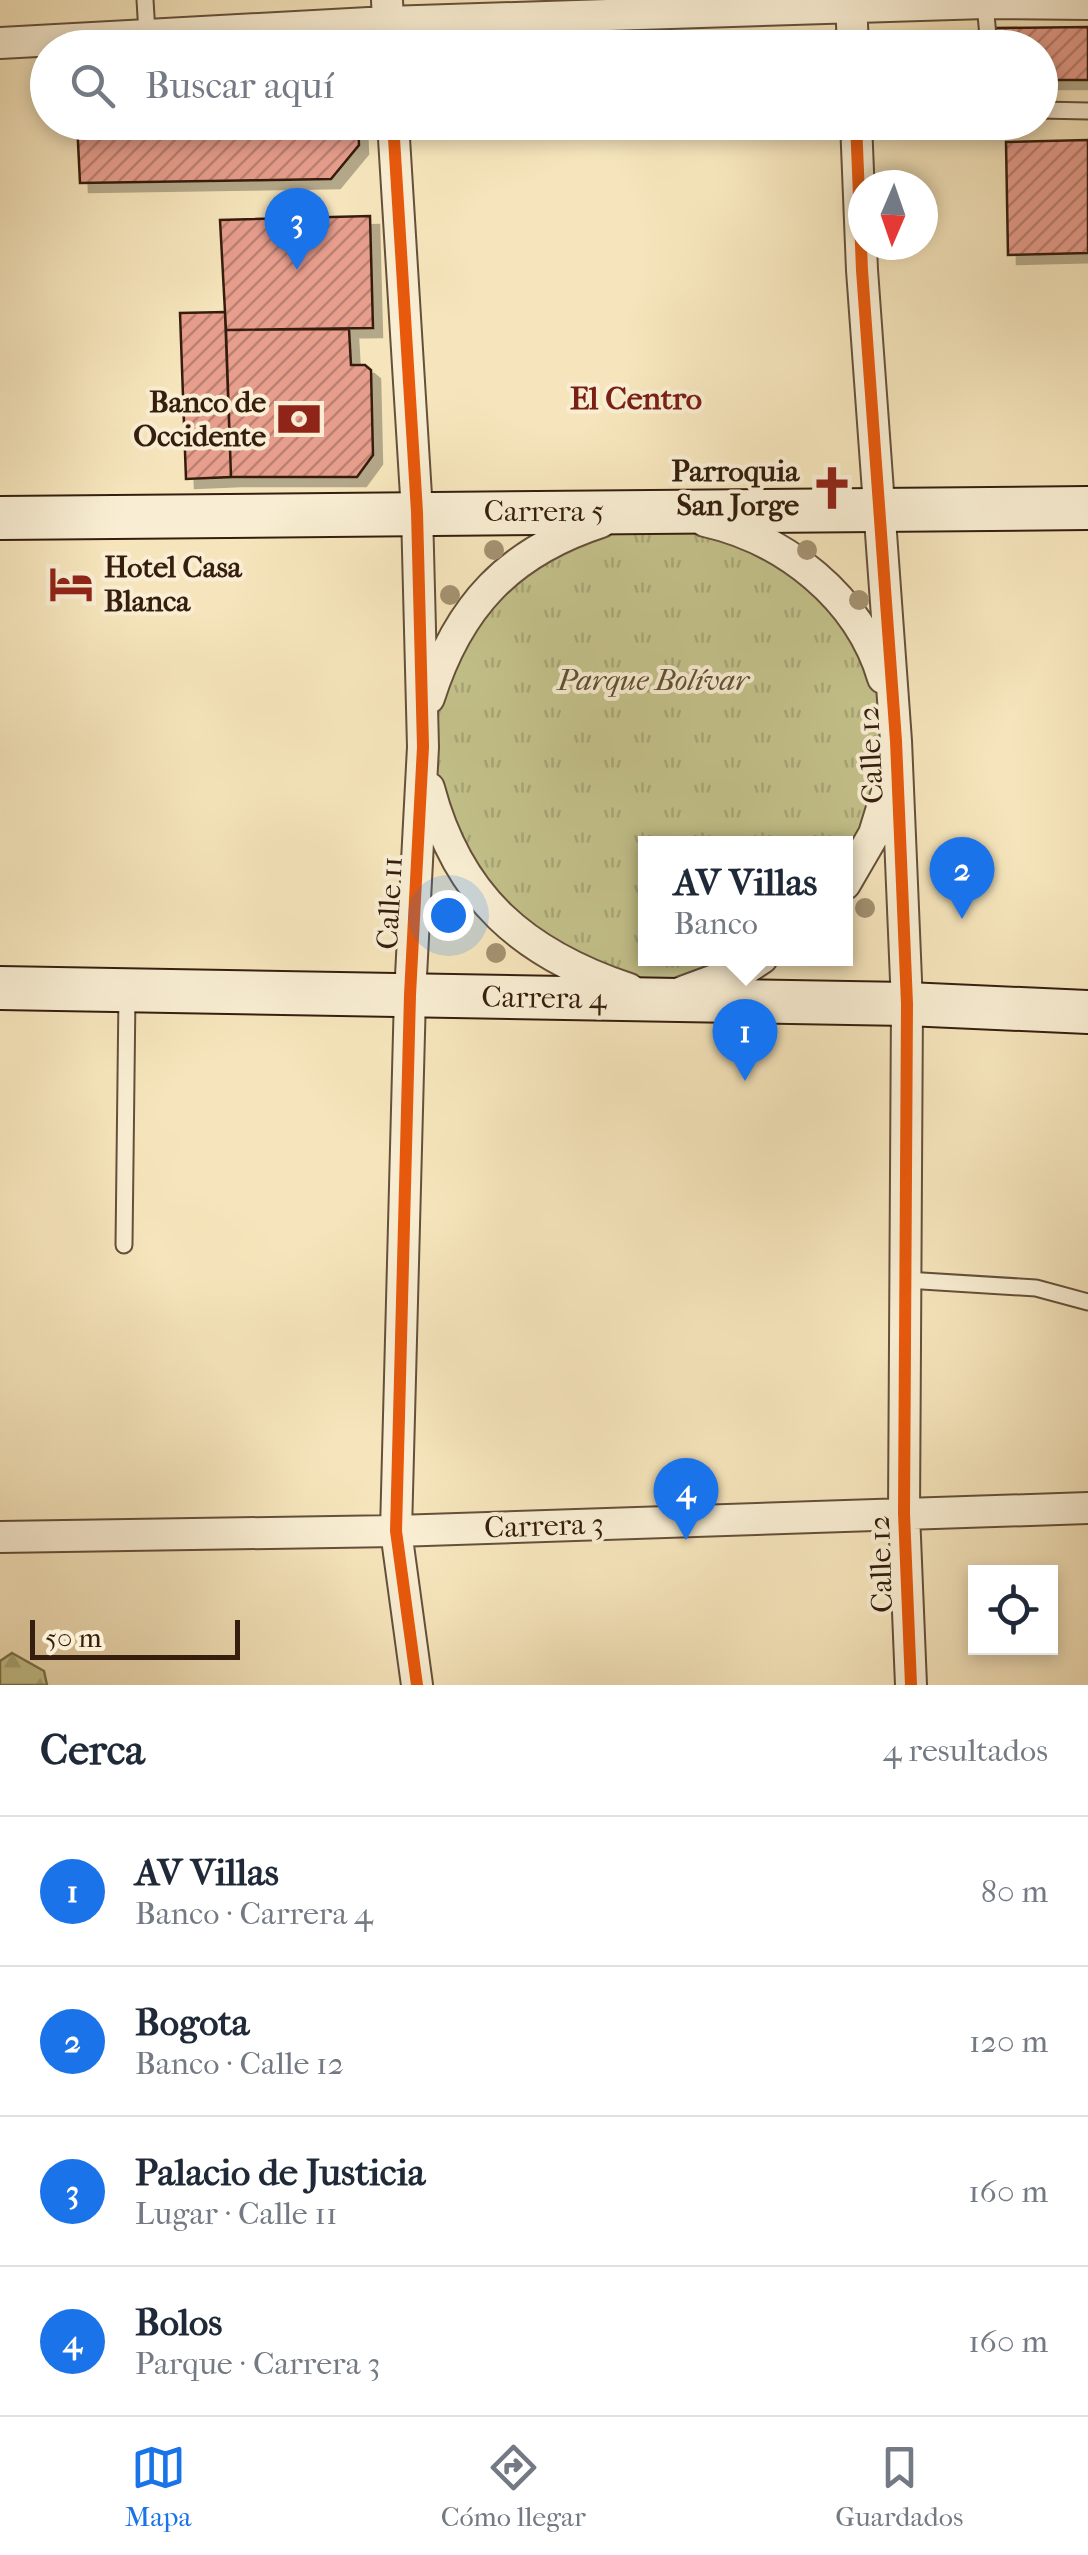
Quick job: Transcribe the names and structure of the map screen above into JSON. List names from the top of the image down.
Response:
{
  "streets": {
    "main road": ["Carrera 5", "Carrera 4"],
    "street": ["Calle 12", "Calle 11", "Carrera 3"]
  },
  "crossings": [
    ["Carrera 5", "Calle 12"],
    ["Carrera 5", "Calle 11"],
    ["Calle 12", "Carrera 4"],
    ["Calle 12", "Carrera 3"],
    ["Calle 11", "Carrera 4"],
    ["Calle 11", "Carrera 3"]
  ],
  "districts": ["El Centro"],
  "parks": ["Parque Bolívar"],
  "places": {
    "bank": ["Banco de Occidente"],
    "church": ["Parroquia San Jorge"],
    "hotel": ["Hotel Casa Blanca"]
  },
  "scale_bar": "50 m",
  "north": "bottom",
  "page": {
    "search": "Buscar aquí",
    "pins": [
      "3",
      "2",
      "1",
      "4"
    ],
    "popup": ["AV Villas", "Banco"],
    "scale": "50 m",
    "heading": ["Cerca", "4 resultados"],
    "list": [
      {
        "mark": "1",
        "name": "AV Villas",
        "note": "Banco · Carrera 4",
        "value": "80 m"
      },
      {
        "mark": "2",
        "name": "Bogota",
        "note": "Banco · Calle 12",
        "value": "120 m"
      },
      {
        "mark": "3",
        "name": "Palacio de Justicia",
        "note": "Lugar · Calle 11",
        "value": "160 m"
      },
      {
        "mark": "4",
        "name": "Bolos",
        "note": "Parque · Carrera 3",
        "value": "160 m"
      }
    ],
    "nav": ["Mapa", "Cómo llegar", "Guardados"]
  }
}
